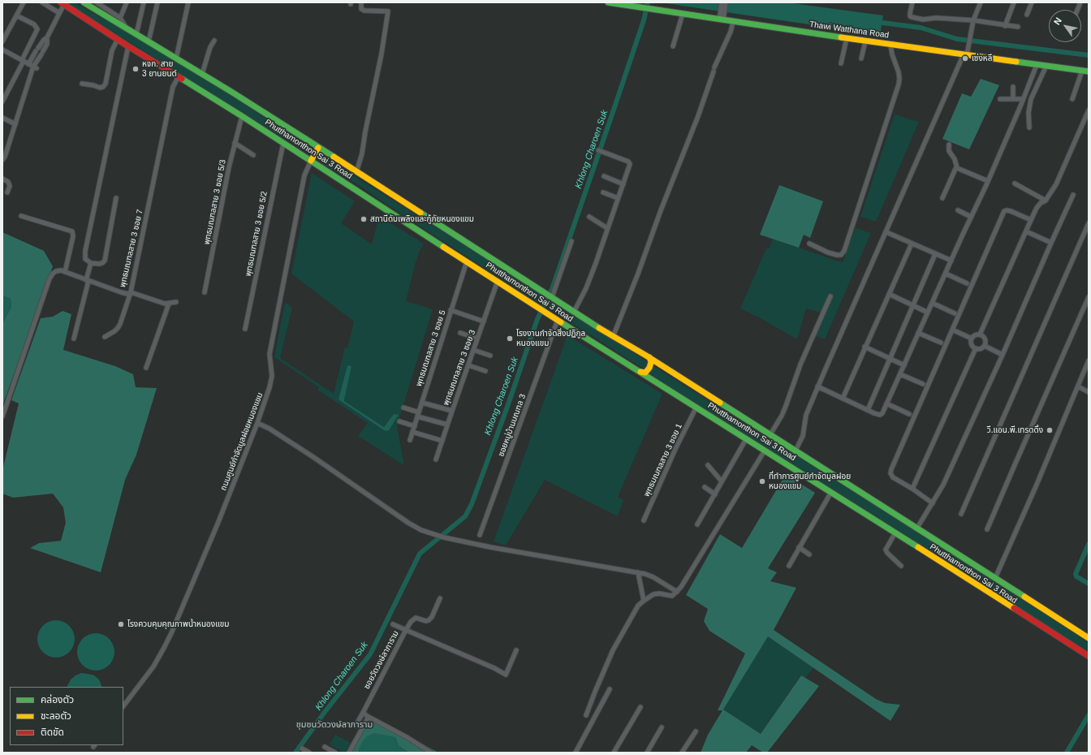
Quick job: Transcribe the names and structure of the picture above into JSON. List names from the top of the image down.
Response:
{
  "streets": {
    "main road": ["Thawi Watthana Road", "Phutthamonthon Sai 3 Road"],
    "street": [
      "พุทธมณฑลสาย 3 ซอย 5/3",
      "พุทธมณฑลสาย 3 ซอย 5/2",
      "พุทธมณฑลสาย 3 ซอย 7",
      "พุทธมณฑลสาย 3 ซอย 5",
      "พุทธมณฑลสาย 3 ซอย 3",
      "ซอยหมู่บ้านมณฑล 3",
      "ถนนศูนย์กำจัดมูลฝอยหนองแขม",
      "พุทธมณฑลสาย 3 ซอย 1",
      "ซอยวัดวงษ์ลาภาราม"
    ]
  },
  "crossings": [
    ["Phutthamonthon Sai 3 Road", "พุทธมณฑลสาย 3 ซอย 5/3"],
    ["Phutthamonthon Sai 3 Road", "พุทธมณฑลสาย 3 ซอย 5/2"],
    ["Phutthamonthon Sai 3 Road", "พุทธมณฑลสาย 3 ซอย 7"],
    ["Phutthamonthon Sai 3 Road", "พุทธมณฑลสาย 3 ซอย 5"],
    ["Phutthamonthon Sai 3 Road", "พุทธมณฑลสาย 3 ซอย 3"],
    ["Phutthamonthon Sai 3 Road", "ซอยหมู่บ้านมณฑล 3"],
    ["Phutthamonthon Sai 3 Road", "ถนนศูนย์กำจัดมูลฝอยหนองแขม"],
    ["Phutthamonthon Sai 3 Road", "พุทธมณฑลสาย 3 ซอย 1"]
  ],
  "districts": ["ชุมชนวัดวงษ์ลาภาราม"],
  "water": ["Khlong Charoen Suk"],
  "places": [
    "เซ่งหลี",
    "หจก. สาย 3 ยานยนต์",
    "สถานีดับเพลิงและกู้ภัยหนองแขม",
    "โรงงานกำจัดสิ่งปฏิกูล หนองแขม",
    "วี.แอน.พี.เทรดดิ้ง",
    "ที่ทำการศูนย์กำจัดมูลฝอย หนองแขม",
    "โรงควบคุมคุณภาพน้ำหนองแขม"
  ],
  "legend": ["คล่องตัว", "ชะลอตัว", "ติดขัด"],
  "north": "top left"
}
